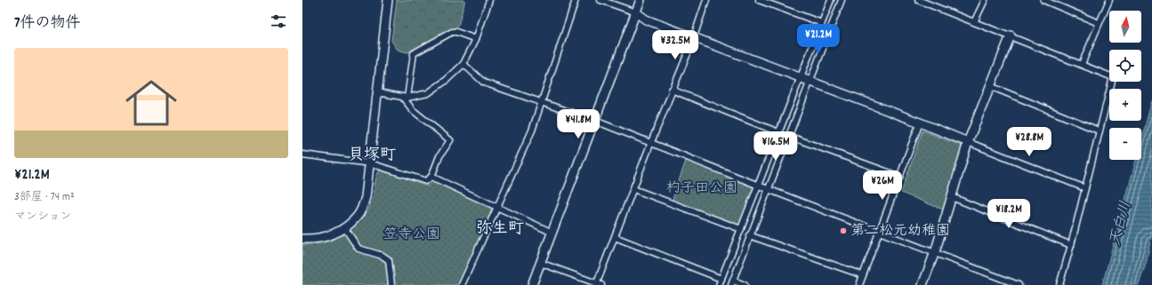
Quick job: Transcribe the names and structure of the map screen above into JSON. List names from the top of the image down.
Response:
{
  "districts": ["貝塚町", "弥生町"],
  "water": ["天白川"],
  "parks": ["杓子田公園", "笠寺公園"],
  "places": ["第二松元幼稚園"],
  "north": "top",
  "page": {
    "heading": "7件の物件",
    "map_buttons": ["+", "−"],
    "price": [
      "¥21.2M",
      "¥32.5M",
      "¥41.8M",
      "¥28.8M",
      "¥16.5M",
      "¥26M",
      "¥18.2M"
    ],
    "list": [
      {
        "name": "¥21.2M",
        "note": "3部屋 · 74 m² · マンション"
      }
    ]
  }
}
